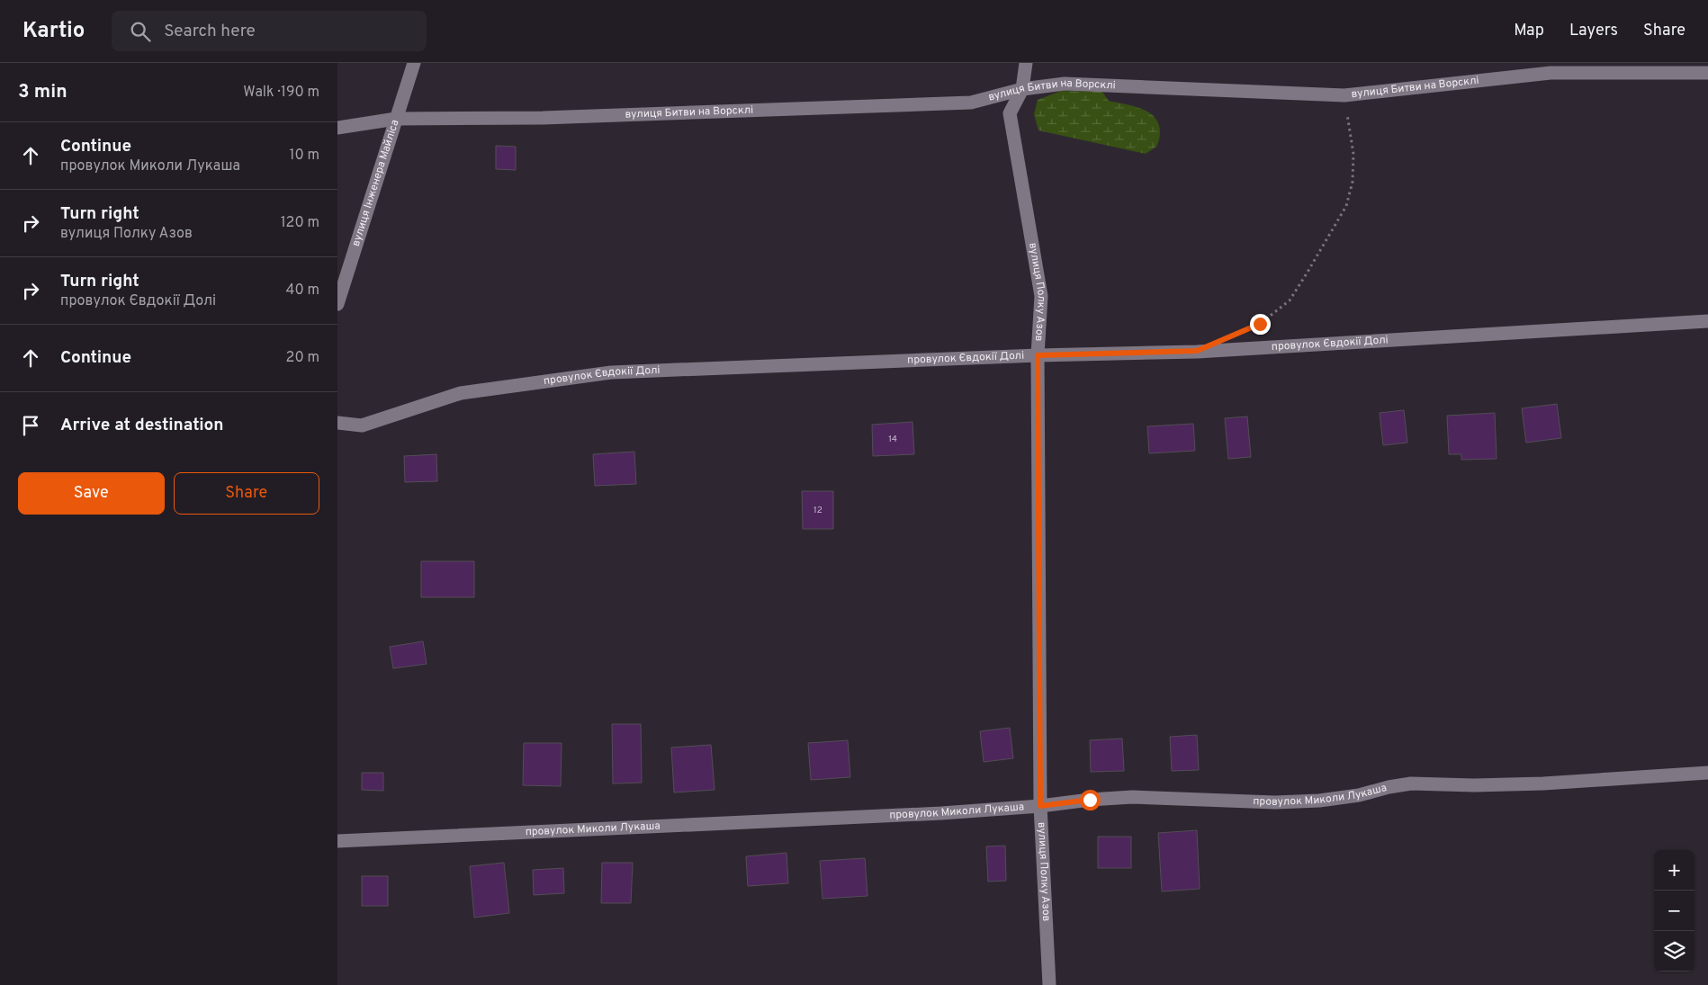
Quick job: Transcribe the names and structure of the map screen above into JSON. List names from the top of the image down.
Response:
{
  "streets": {
    "street": [
      "вулиця Битви на Ворсклі",
      "вулиця Інженера Майліса",
      "вулиця Полку Азов",
      "провулок Євдокії Долі",
      "провулок Миколи Лукаша"
    ]
  },
  "crossings": [
    ["вулиця Битви на Ворсклі", "вулиця Інженера Майліса"],
    ["вулиця Битви на Ворсклі", "вулиця Полку Азов"],
    ["вулиця Полку Азов", "провулок Євдокії Долі"],
    ["вулиця Полку Азов", "провулок Миколи Лукаша"]
  ],
  "house_numbers": ["14", "12"],
  "page": {
    "header": "Kartio",
    "search": "Search here",
    "nav": ["Map", "Layers", "Share"],
    "heading": ["3 min", "Walk · 190 m"],
    "list": [
      ["Continue", "провулок Миколи Лукаша", "10 m"],
      ["Turn right", "вулиця Полку Азов", "120 m"],
      ["Turn right", "провулок Євдокії Долі", "40 m"],
      ["Continue", "20 m"],
      "Arrive at destination"
    ],
    "buttons": ["Save", "Share"],
    "map_buttons": ["+", "−"]
  }
}
